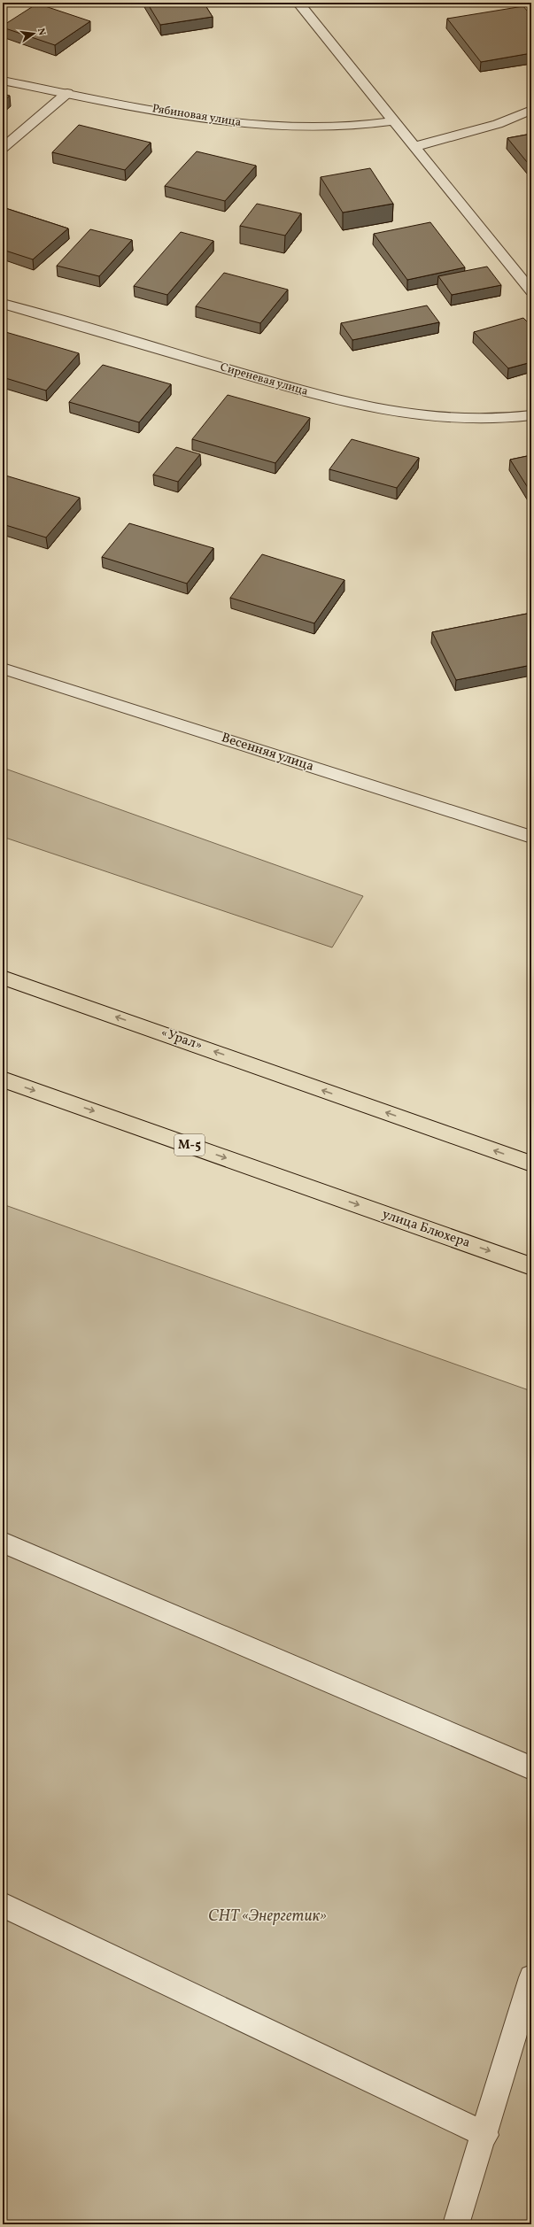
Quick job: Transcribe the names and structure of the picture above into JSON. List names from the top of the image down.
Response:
{
  "streets": {
    "main road": ["«Урал»", "М-5", "улица Блюхера"],
    "street": ["Рябиновая улица", "Сиреневая улица", "Весенняя улица"]
  },
  "one_way": ["«Урал»", "улица Блюхера"],
  "parks": ["СНТ «Энергетик»"],
  "north": "right"
}
